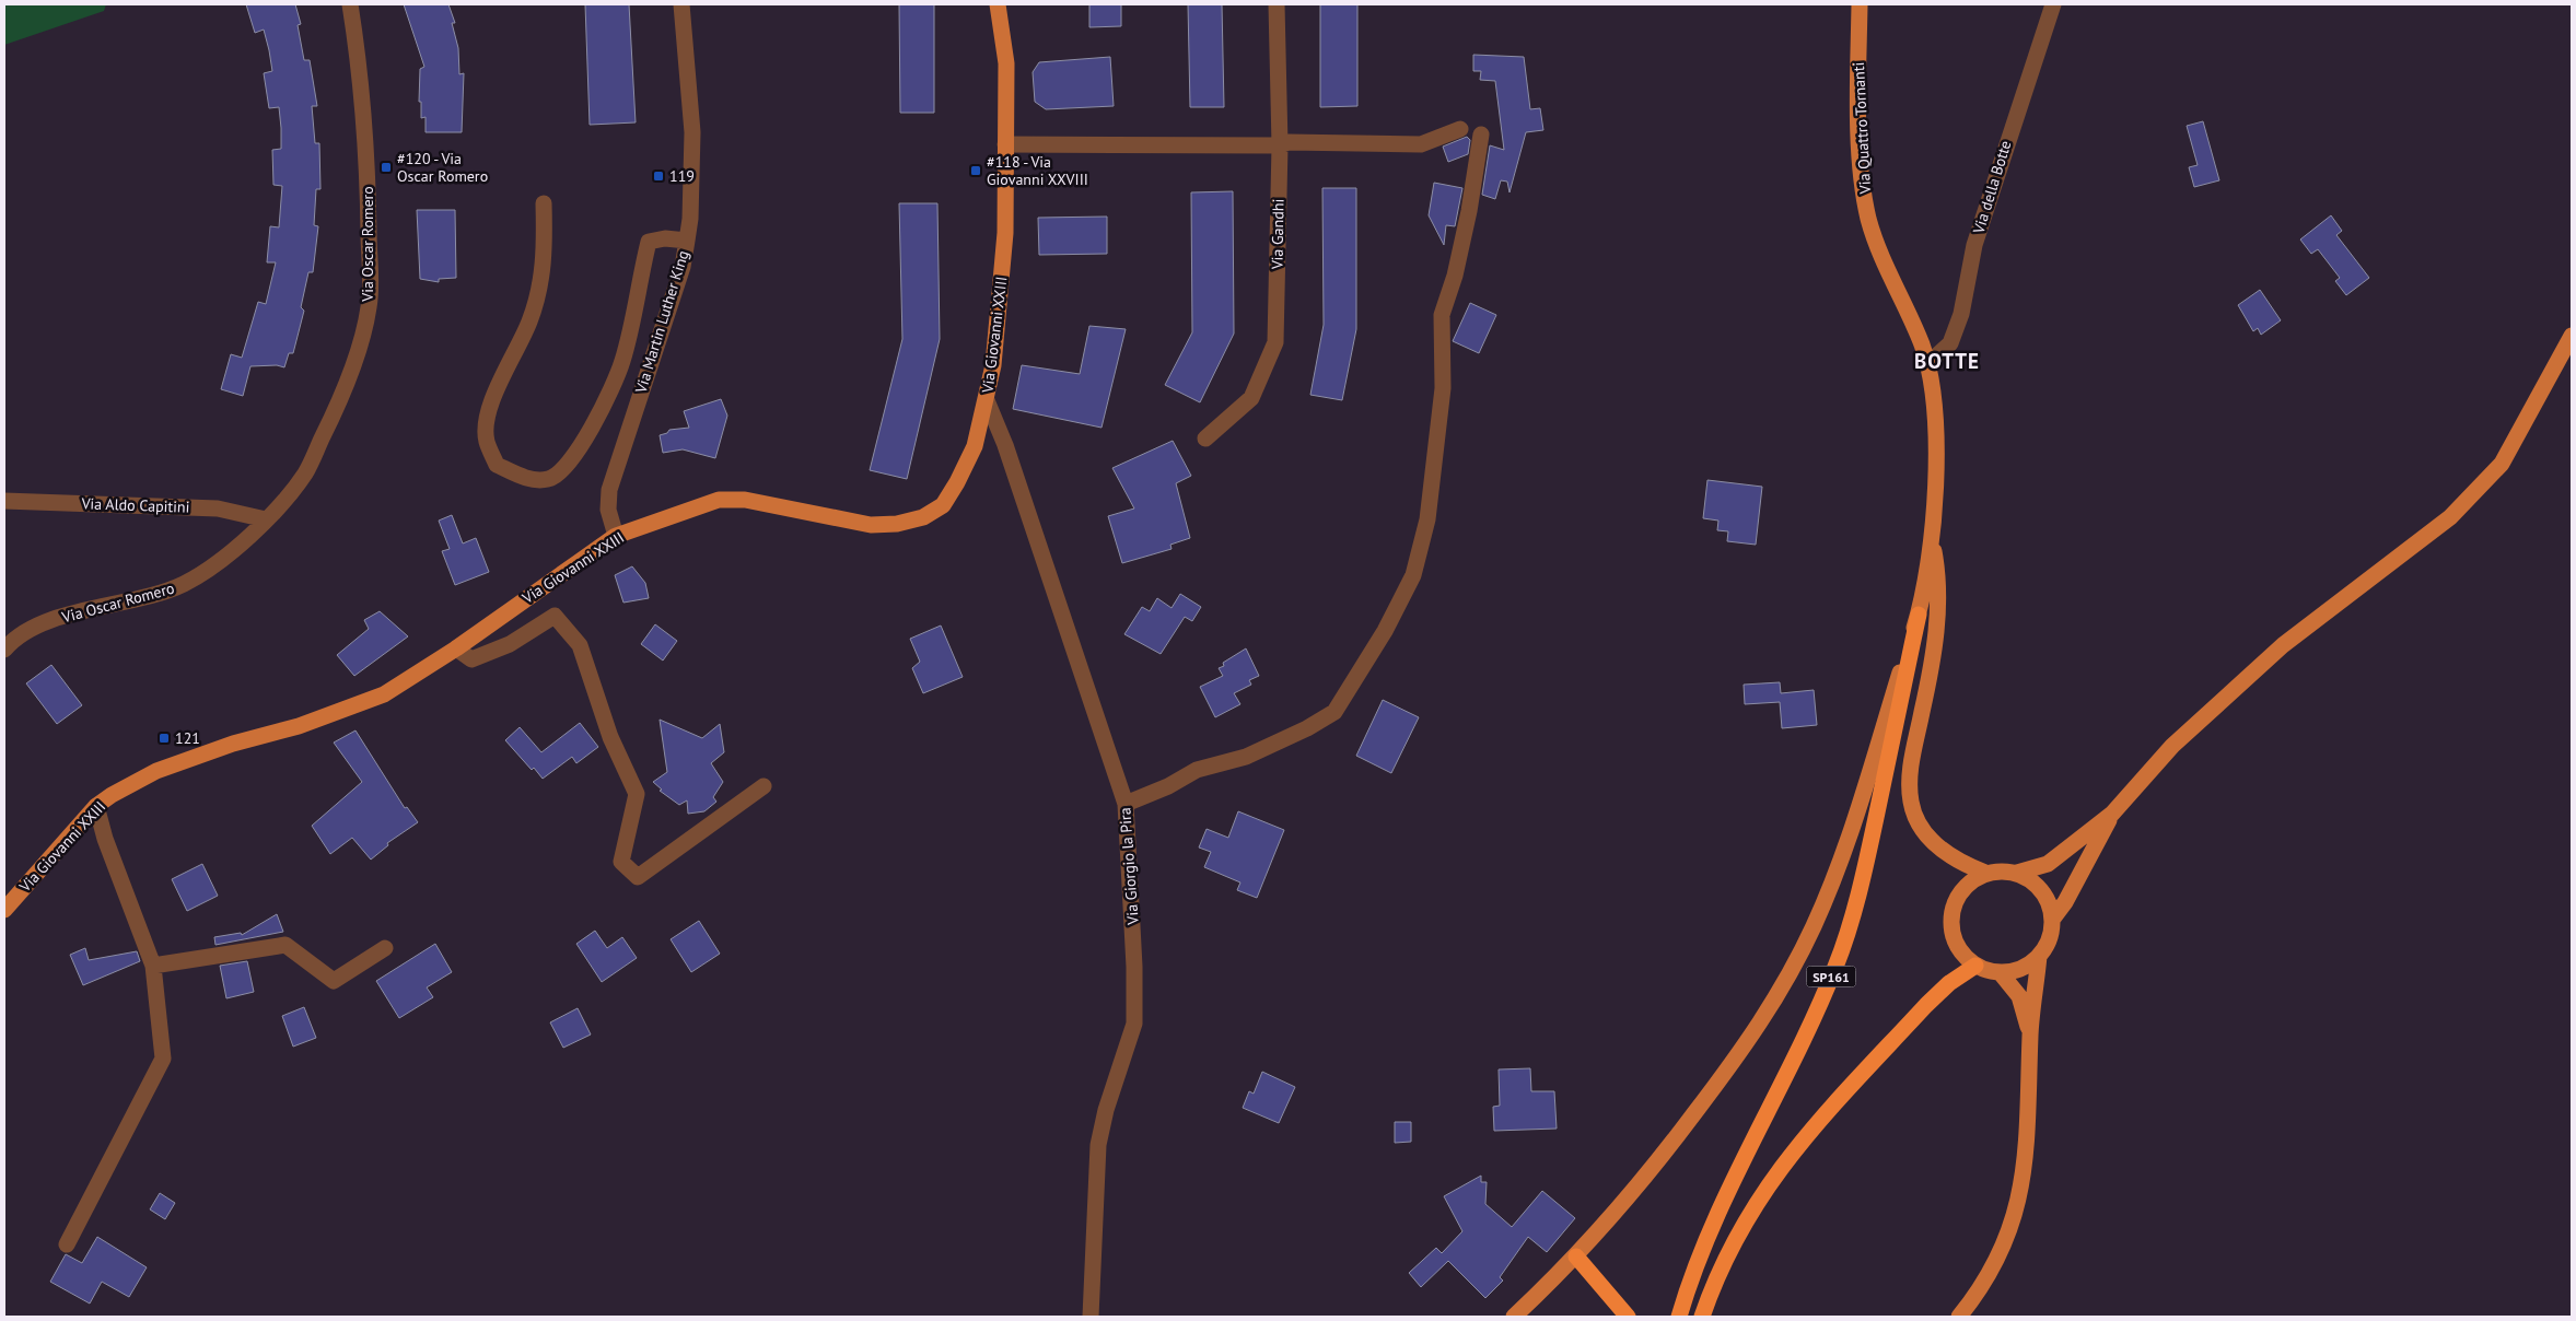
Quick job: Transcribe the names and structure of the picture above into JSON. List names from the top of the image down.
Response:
{
  "streets": {
    "highway": ["SP161"],
    "main road": ["Via Quattro Tornanti", "Via Giovanni XXIII"],
    "street": [
      "Via della Botte",
      "Via Gandhi",
      "Via Oscar Romero",
      "Via Martin Luther King",
      "Via Aldo Capitini",
      "Via Giorgio la Pira"
    ]
  },
  "crossings": [
    ["Via Quattro Tornanti", "Via della Botte"],
    ["Via Oscar Romero", "Via Aldo Capitini"],
    ["Via Martin Luther King", "Via Giovanni XXIII"],
    ["Via Giovanni XXIII", "Via Giorgio la Pira"]
  ],
  "districts": ["BOTTE"],
  "places": {
    "transit": [
      "#120 - Via Oscar Romero",
      "#118 - Via Giovanni XXVIII",
      "119",
      "121"
    ]
  }
}
